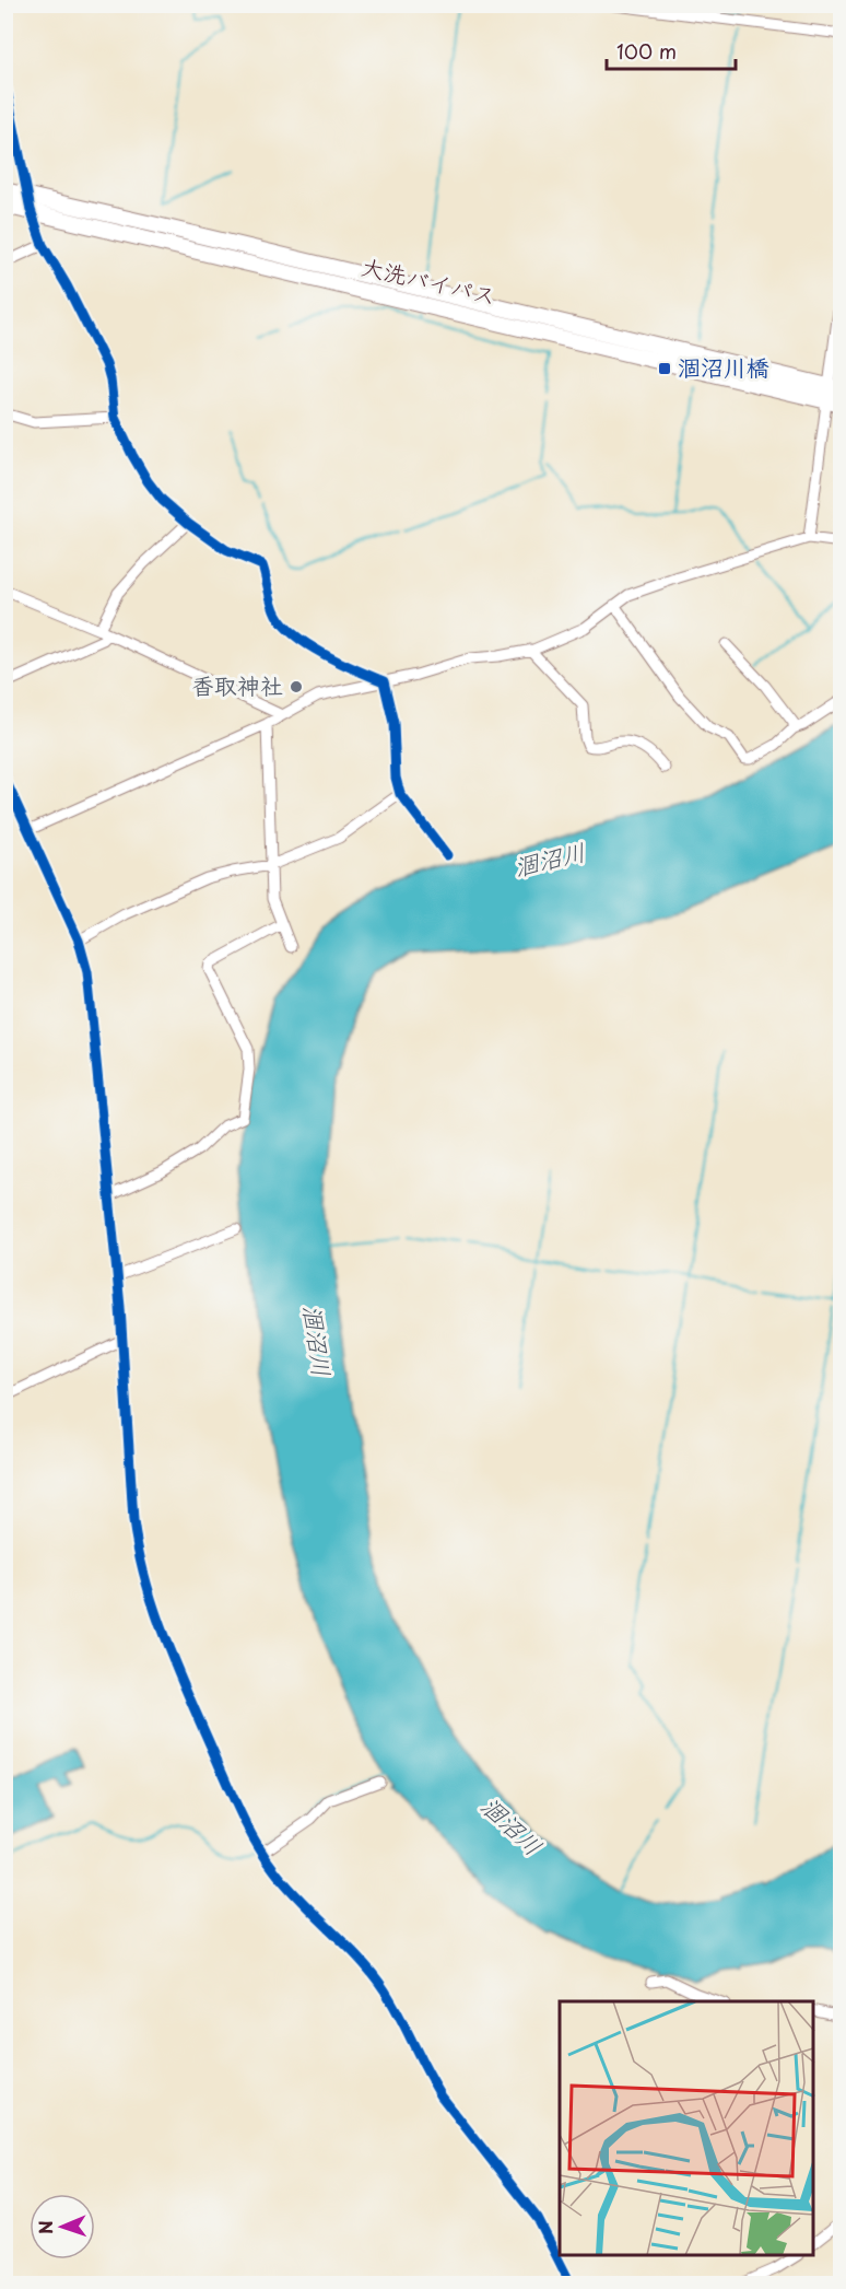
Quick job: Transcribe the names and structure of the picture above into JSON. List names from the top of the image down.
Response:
{
  "streets": {
    "highway": ["大洗バイパス"]
  },
  "water": ["涸沼川"],
  "places": {
    "transit": ["涸沼川橋"],
    "other": ["香取神社"]
  },
  "scale_bar": "100 m",
  "north": "left"
}
